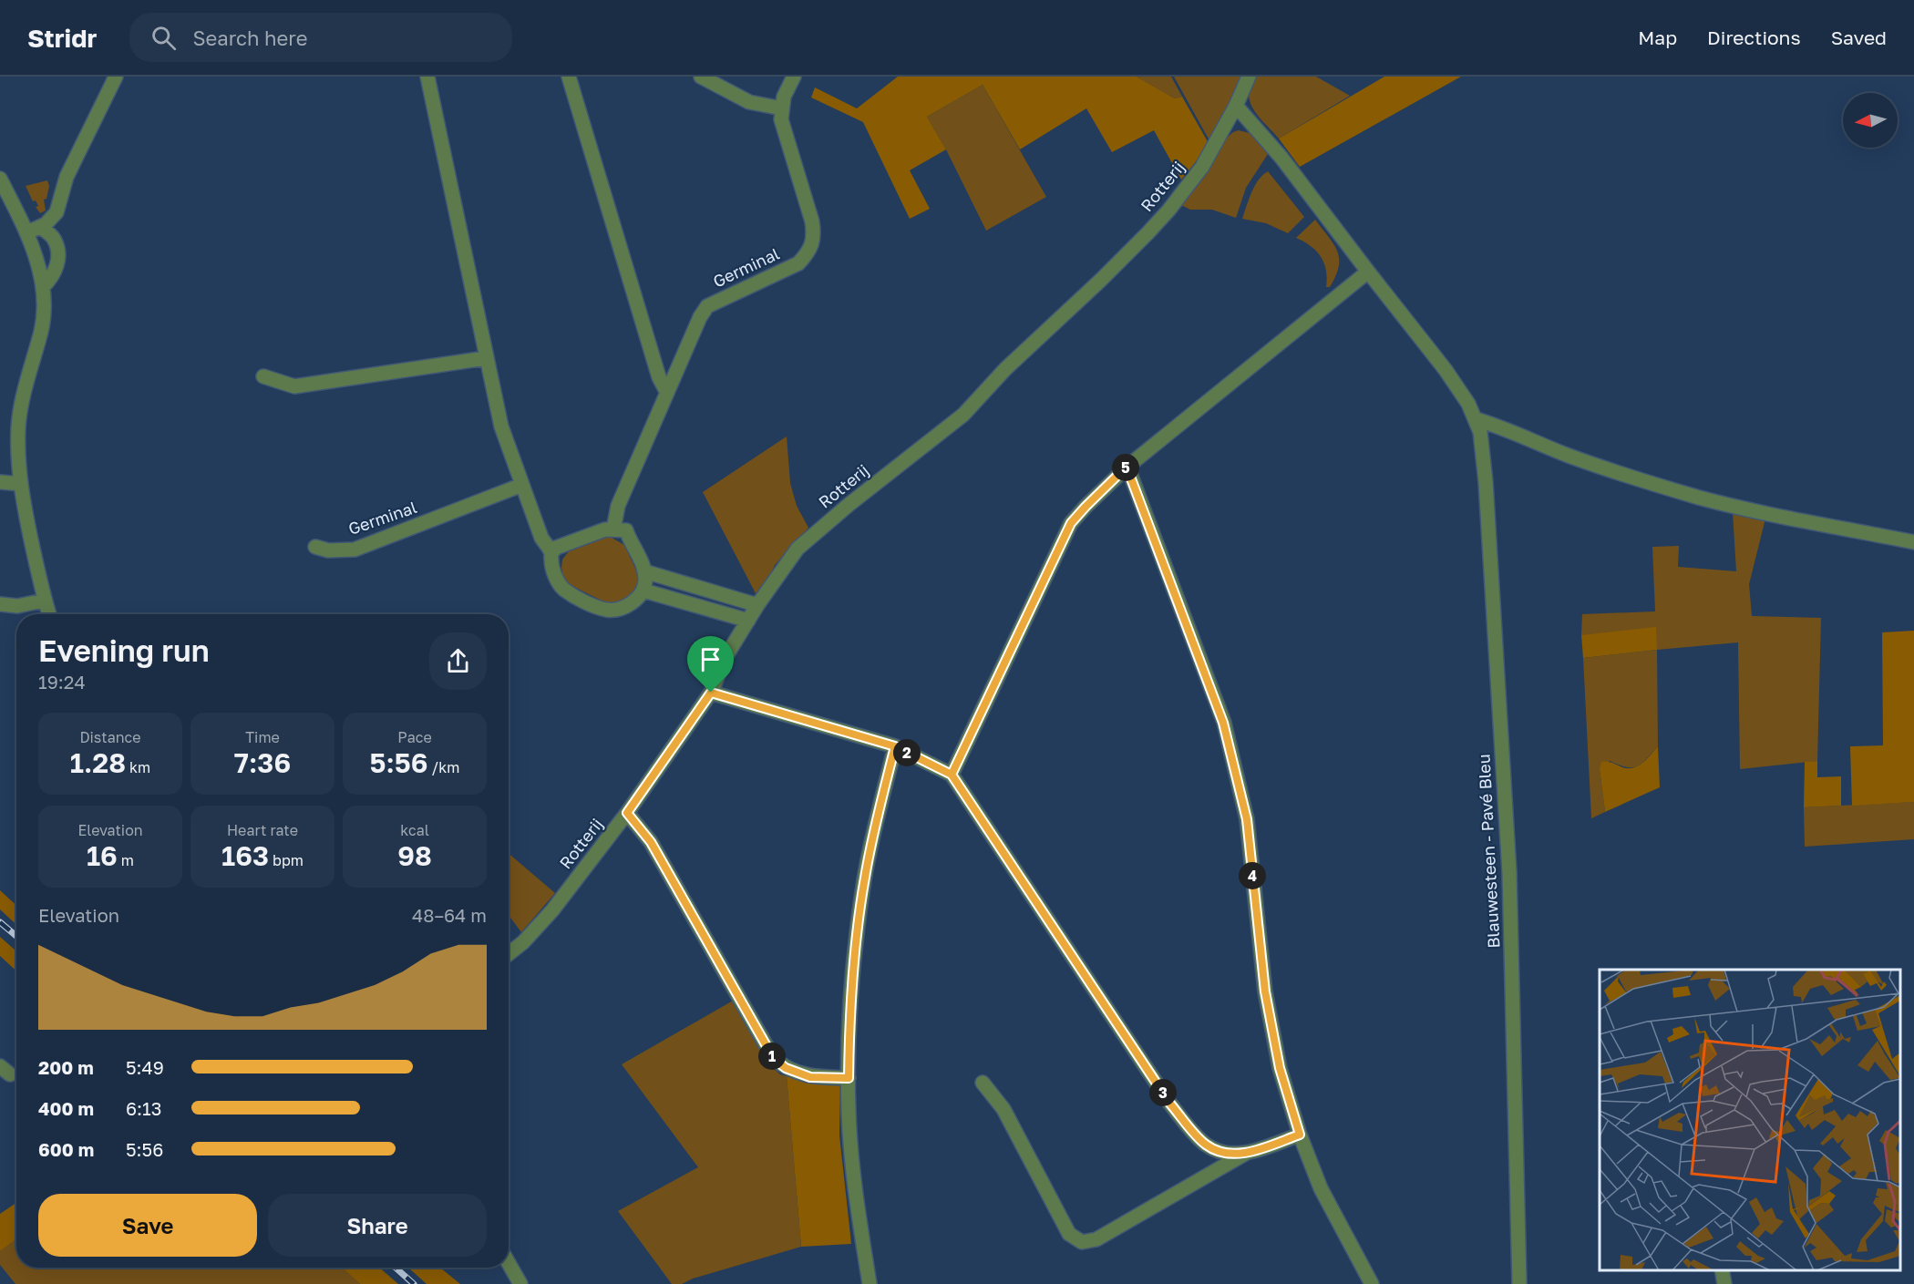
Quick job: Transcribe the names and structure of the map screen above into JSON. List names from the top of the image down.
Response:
{
  "streets": {
    "street": ["Rotterij", "Germinal", "Blauwesteen - Pavé Bleu"]
  },
  "crossings": [
    ["Rotterij", "Blauwesteen - Pavé Bleu"]
  ],
  "north": "left",
  "page": {
    "header": "Stridr",
    "search": "Search here",
    "nav": ["Map", "Directions", "Saved"],
    "pins": [
      "5",
      "2",
      "4",
      "1",
      "3"
    ],
    "heading": ["Evening run", "19:24"],
    "stats": [
      ["Distance", "1.28 km"],
      ["Time", "7:36"],
      ["Pace", "5:56 /km"],
      ["Elevation", "16 m"],
      ["Heart rate", "163 bpm"],
      ["kcal", "98"]
    ],
    "chart": ["Elevation", "48–64 m"],
    "list": [
      {
        "name": "200 m",
        "note": "5:49"
      },
      {
        "name": "400 m",
        "note": "6:13"
      },
      {
        "name": "600 m",
        "note": "5:56"
      }
    ],
    "buttons": ["Save", "Share"]
  }
}
